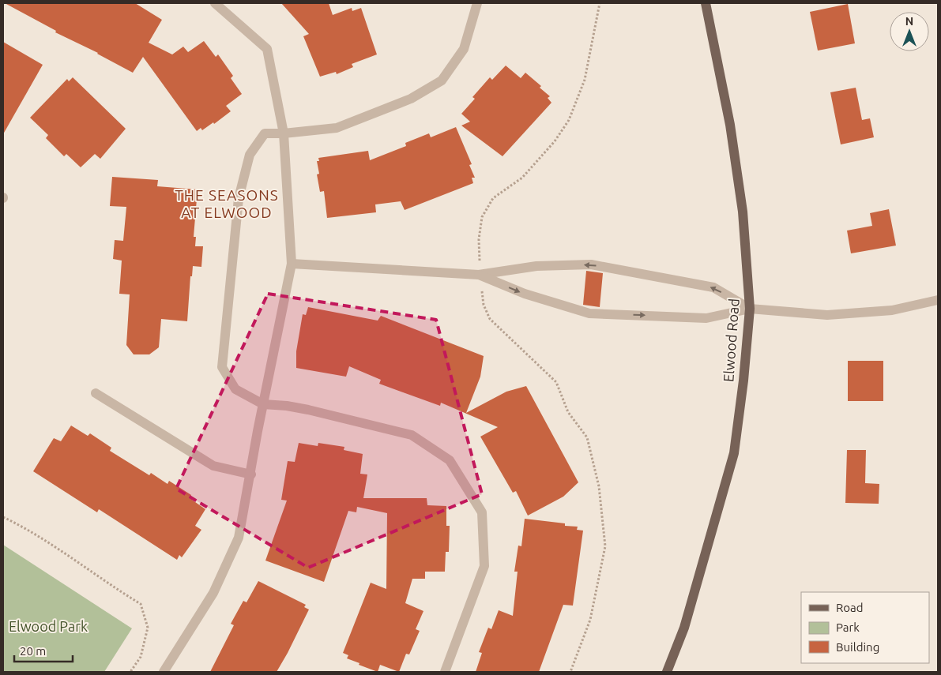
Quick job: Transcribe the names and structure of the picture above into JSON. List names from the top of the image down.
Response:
{
  "streets": {
    "main road": ["Elwood Road"]
  },
  "districts": ["THE SEASONS AT ELWOOD"],
  "parks": ["Elwood Park"],
  "legend": ["Road", "Park", "Building"],
  "scale_bar": "20 m",
  "north": "top"
}
